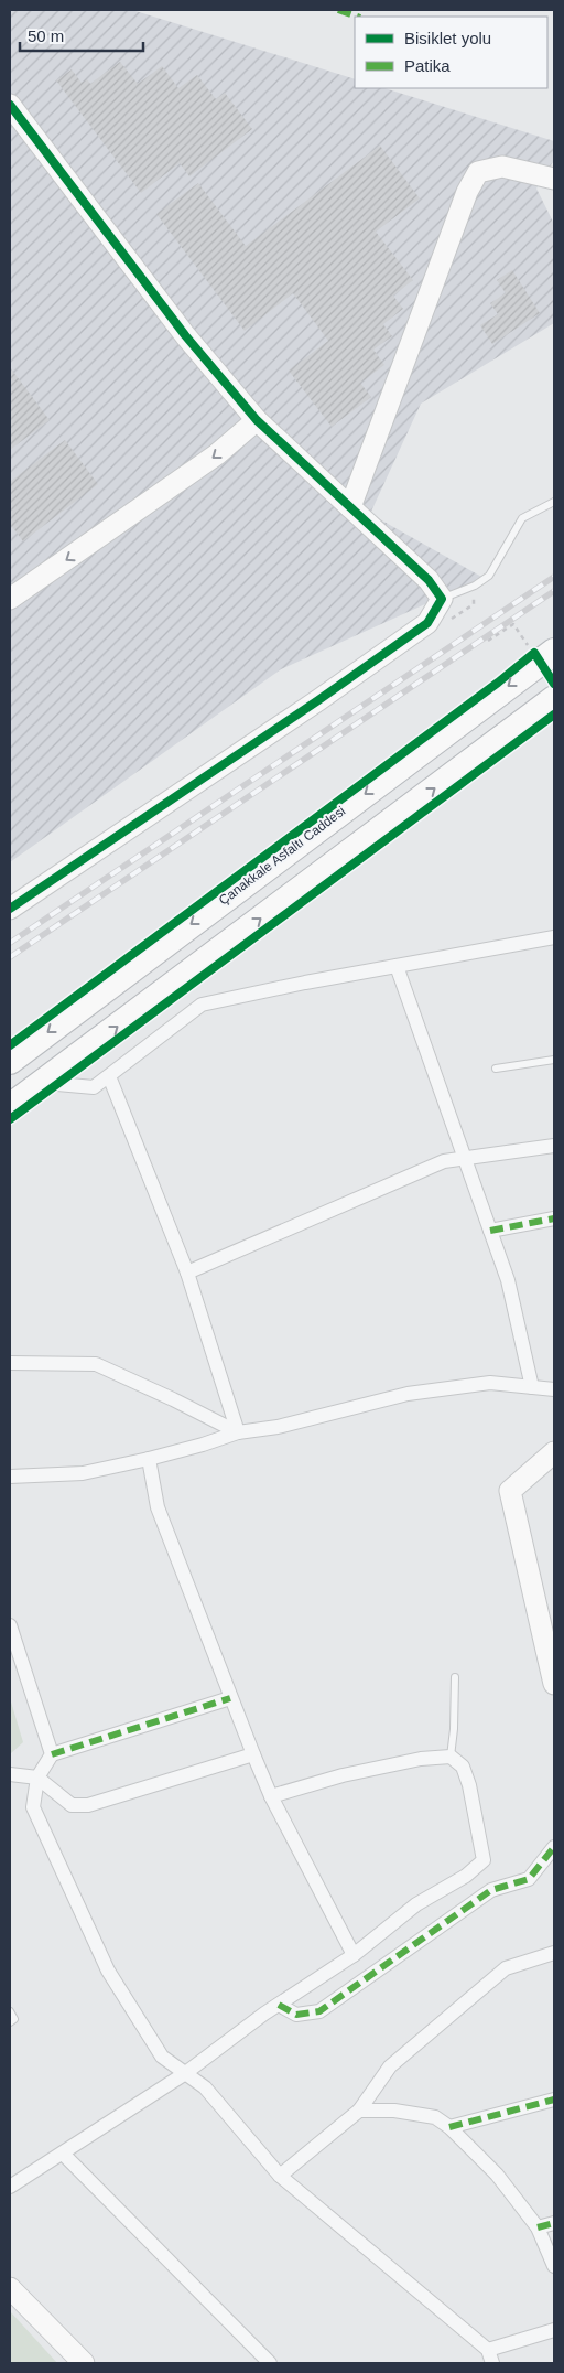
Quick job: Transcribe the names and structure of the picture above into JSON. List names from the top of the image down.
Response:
{
  "streets": {
    "highway": ["Çanakkale Asfaltı Caddesi"]
  },
  "legend": ["Bisiklet yolu", "Patika"],
  "scale_bar": "50 m"
}
